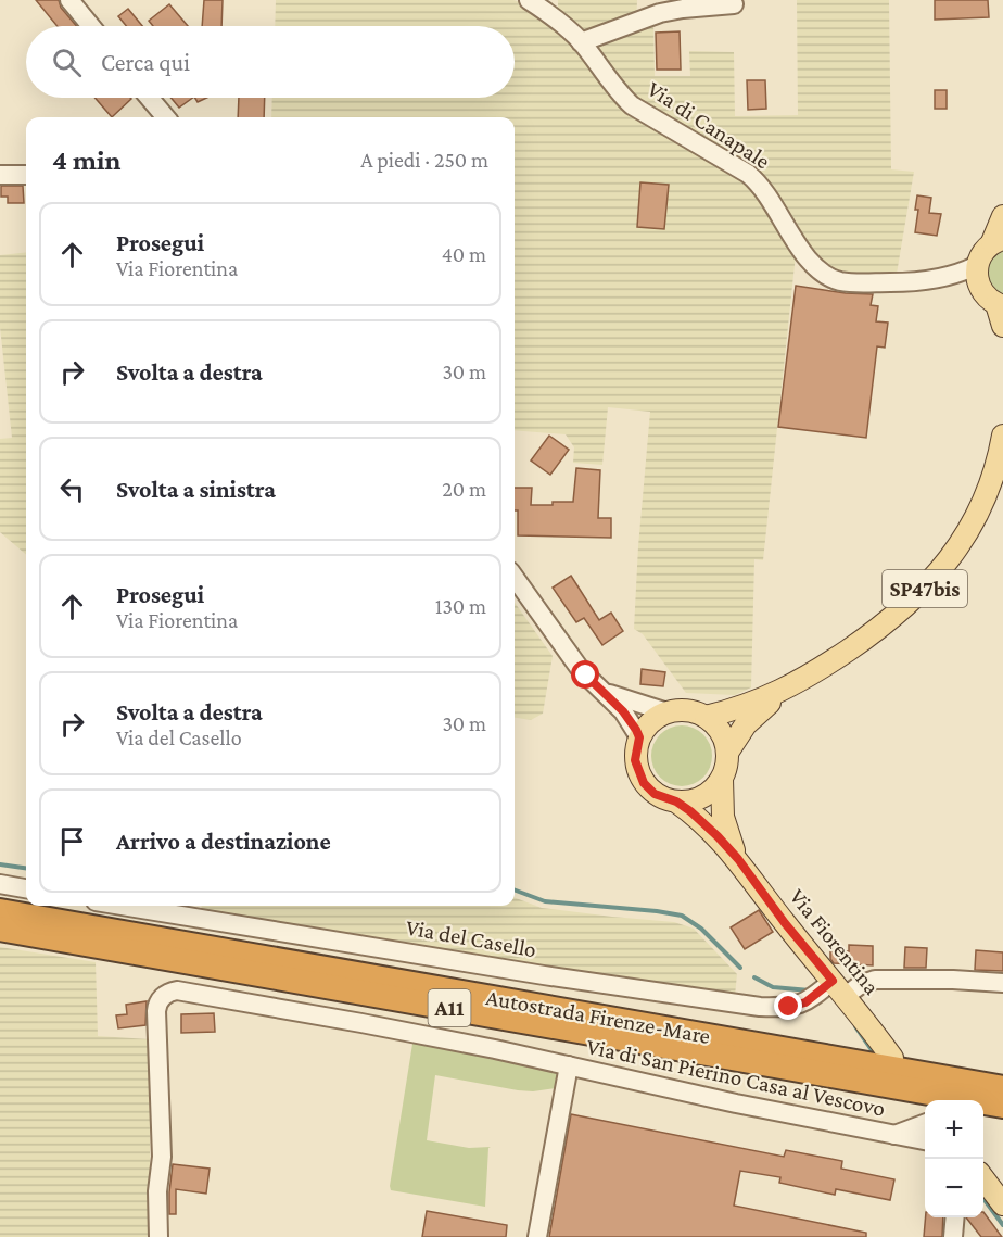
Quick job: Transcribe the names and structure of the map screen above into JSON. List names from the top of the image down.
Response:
{
  "streets": {
    "highway": ["A11", "Autostrada Firenze-Mare"],
    "main road": ["SP47bis", "Via Fiorentina"],
    "street": ["Via di Canapale", "Via del Casello", "Via di San Pierino Casa al Vescovo"]
  },
  "crossings": [
    ["SP47bis", "Via Fiorentina"],
    ["Via del Casello", "Via Fiorentina"]
  ],
  "page": {
    "search": "Cerca qui",
    "heading": ["4 min", "A piedi · 250 m"],
    "list": [
      ["Prosegui", "Via Fiorentina", "40 m"],
      ["Svolta a destra", "30 m"],
      ["Svolta a sinistra", "20 m"],
      ["Prosegui", "Via Fiorentina", "130 m"],
      ["Svolta a destra", "Via del Casello", "30 m"],
      "Arrivo a destinazione"
    ],
    "map_buttons": ["+", "−"]
  }
}
